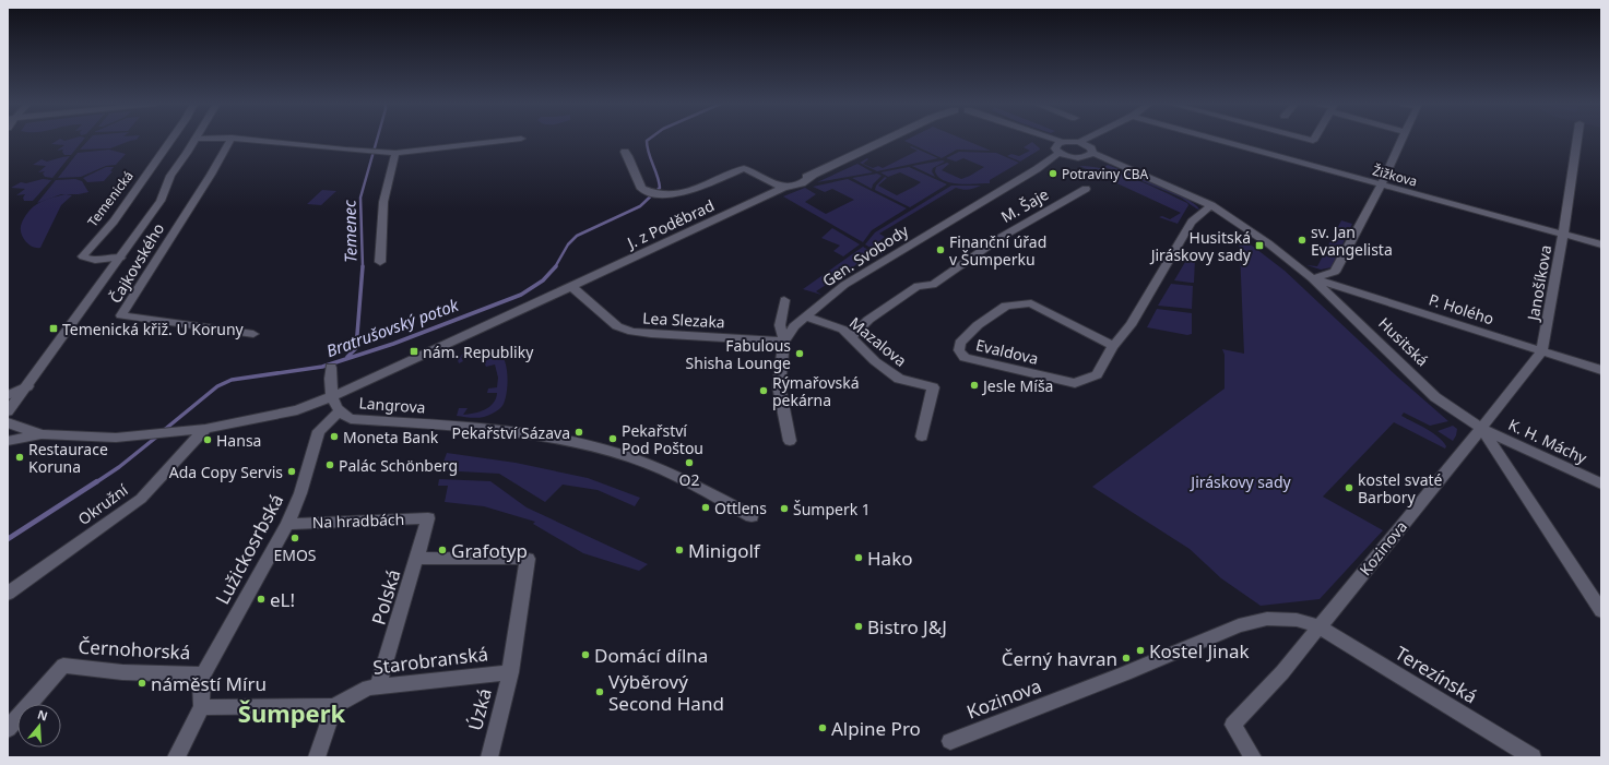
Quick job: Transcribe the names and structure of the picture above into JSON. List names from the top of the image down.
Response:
{
  "streets": {
    "street": [
      "Žižkova",
      "Temenická",
      "M. Šaje",
      "J. z Poděbrad",
      "Gen. Svobody",
      "Čajkovského",
      "Janošíkova",
      "P. Holého",
      "Lea Slezaka",
      "Mazalova",
      "Husitská",
      "Evaldova",
      "Langrova",
      "K. H. Máchy",
      "Okružní",
      "Na hradbách",
      "Kozinova",
      "Lužickosrbská",
      "Polská",
      "Černohorská",
      "Starobranská",
      "Terezínská",
      "Úzká"
    ]
  },
  "crossings": [
    ["Žižkova", "Janošíkova"],
    ["M. Šaje", "Mazalova"],
    ["J. z Poděbrad", "Lea Slezaka"],
    ["Gen. Svobody", "Lea Slezaka"],
    ["Gen. Svobody", "Mazalova"],
    ["Gen. Svobody", "Husitská"],
    ["Janošíkova", "P. Holého"],
    ["Janošíkova", "Husitská"],
    ["Janošíkova", "K. H. Máchy"],
    ["Janošíkova", "Kozinova"],
    ["P. Holého", "Husitská"],
    ["Husitská", "Evaldova"],
    ["Husitská", "K. H. Máchy"],
    ["Husitská", "Kozinova"],
    ["Langrova", "Lužickosrbská"],
    ["K. H. Máchy", "Kozinova"],
    ["Na hradbách", "Lužickosrbská"],
    ["Na hradbách", "Polská"],
    ["Kozinova", "Terezínská"],
    ["Lužickosrbská", "Černohorská"],
    ["Polská", "Starobranská"],
    ["Starobranská", "Úzká"]
  ],
  "districts": ["Šumperk"],
  "water": ["Temenec", "Bratrušovský potok"],
  "parks": ["Jiráskovy sady"],
  "places": {
    "other": [
      "Potraviny CBA",
      "sv. Jan Evangelista",
      "Finanční úřad v Šumperku",
      "Fabulous Shisha Lounge",
      "Jesle Míša",
      "Rýmařovská pekárna",
      "Pekařství Sázava",
      "Moneta Bank",
      "Pekařství Pod Poštou",
      "Hansa",
      "Restaurace Koruna",
      "O2",
      "Palác Schönberg",
      "Ada Copy Servis",
      "kostel svaté Barbory",
      "Ottlens",
      "Šumperk 1",
      "EMOS",
      "Grafotyp",
      "Minigolf",
      "Hako",
      "eL!",
      "Bistro J&J",
      "Kostel Jinak",
      "Domácí dílna",
      "Černý havran",
      "náměstí Míru",
      "Výběrový Second Hand",
      "Alpine Pro"
    ],
    "transit": ["Husitská Jiráskovy sady", "Temenická křiž. U Koruny", "nám. Republiky"]
  },
  "north": "top"
}
